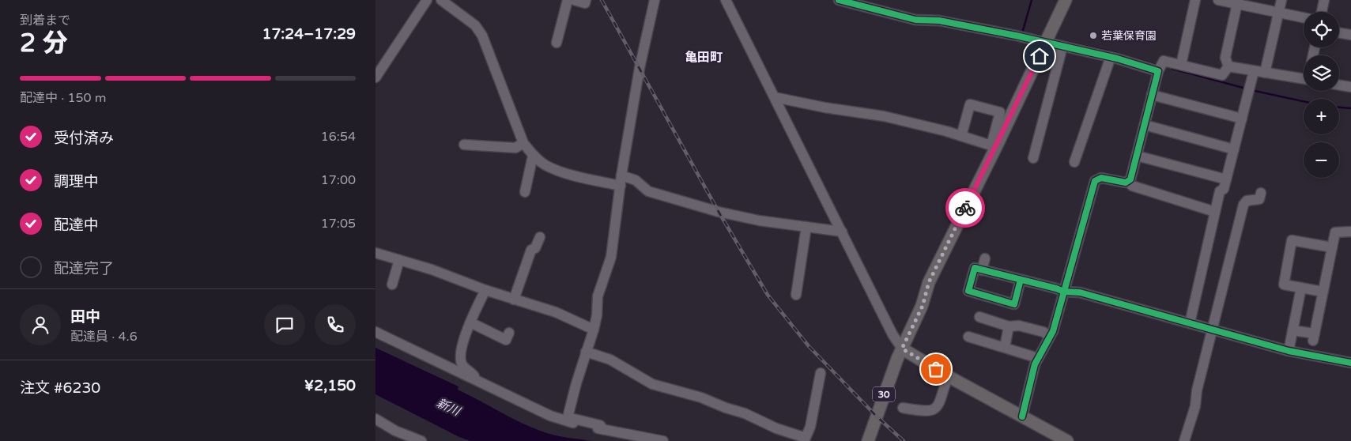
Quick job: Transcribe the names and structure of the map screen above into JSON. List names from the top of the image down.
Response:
{
  "streets": {
    "main road": ["30"]
  },
  "districts": ["亀田町"],
  "water": ["新川"],
  "places": ["若葉保育園"],
  "page": {
    "heading": ["2 分", "到着まで", "17:24–17:29"],
    "panel": [
      "田中",
      "配達員 · 4.6",
      "注文 #6230",
      "¥2,150"
    ],
    "map_buttons": ["+", "−"],
    "bar": "配達中 · 150 m",
    "list": [
      ["受付済み", "16:54"],
      ["調理中", "17:00"],
      ["配達中", "17:05"],
      "配達完了"
    ]
  }
}
